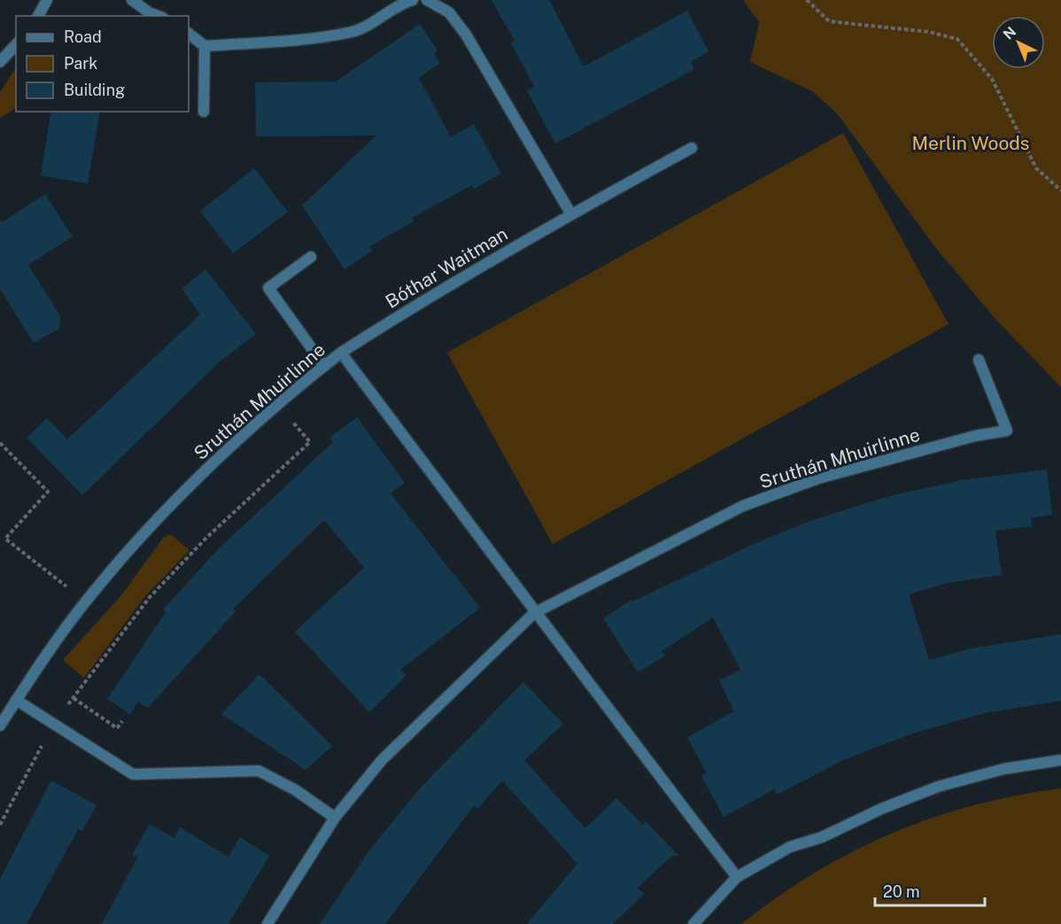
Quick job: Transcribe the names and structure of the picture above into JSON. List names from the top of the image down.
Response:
{
  "streets": {
    "street": ["Bóthar Waitman", "Sruthán Mhuirlinne"]
  },
  "crossings": [
    ["Bóthar Waitman", "Sruthán Mhuirlinne"]
  ],
  "parks": ["Merlin Woods"],
  "legend": ["Road", "Park", "Building"],
  "scale_bar": "20 m",
  "north": "top left"
}
